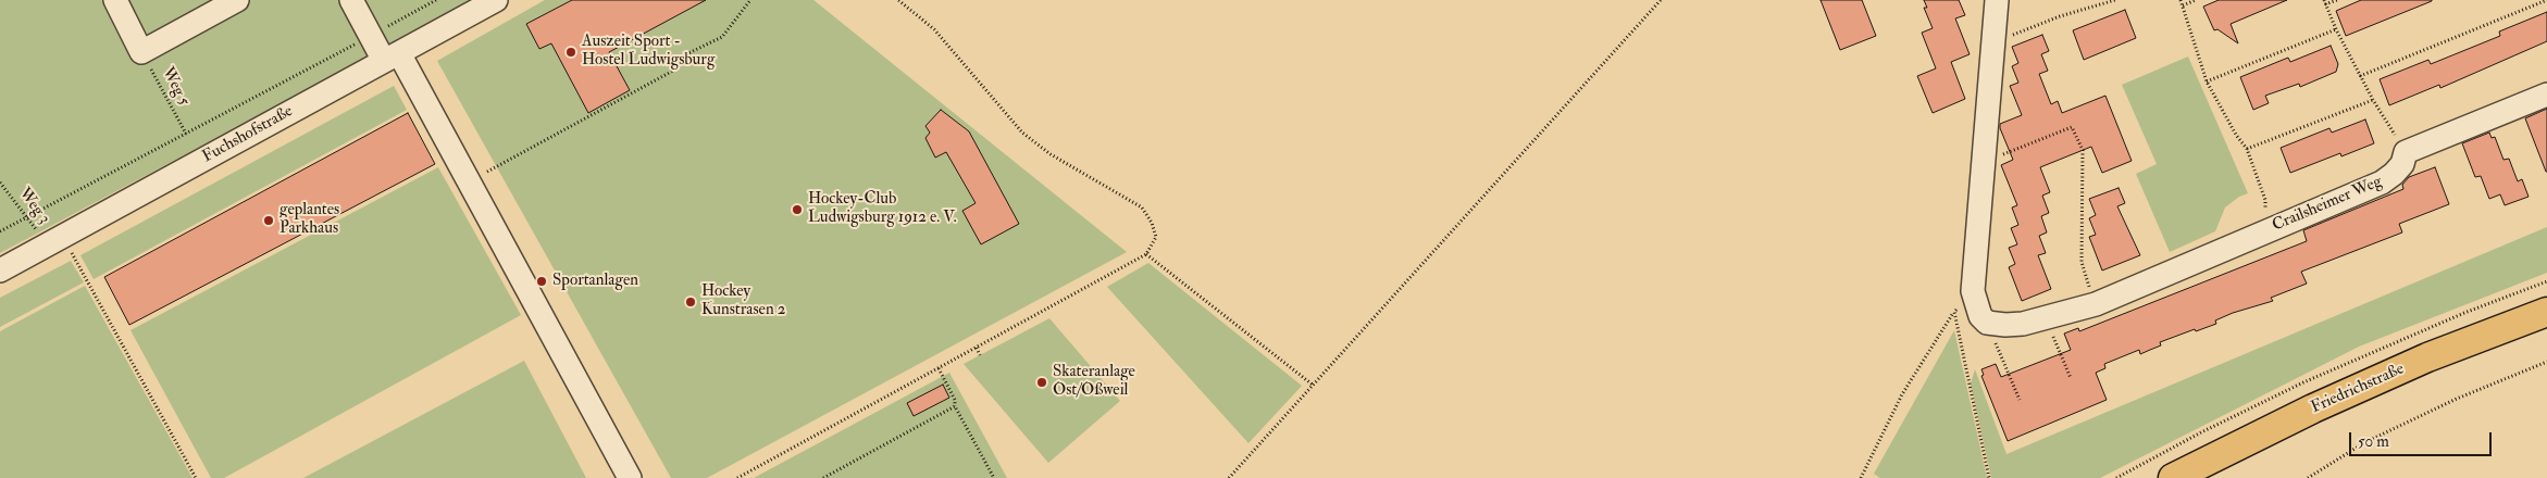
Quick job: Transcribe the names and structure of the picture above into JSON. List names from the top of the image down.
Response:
{
  "streets": {
    "main road": ["Friedrichstraße"],
    "street": ["Fuchshofstraße", "Crailsheimer Weg"],
    "path": ["Weg 5", "Weg 3"]
  },
  "crossings": [
    ["Fuchshofstraße", "Weg 3"]
  ],
  "places": [
    "Auszeit Sport - Hostel Ludwigsburg",
    "Hockey-Club Ludwigsburg 1912 e. V.",
    "geplantes Parkhaus",
    "Sportanlagen",
    "Hockey Kunstrasen 2",
    "Skateranlage Ost/Oßweil"
  ],
  "scale_bar": "50 m"
}
